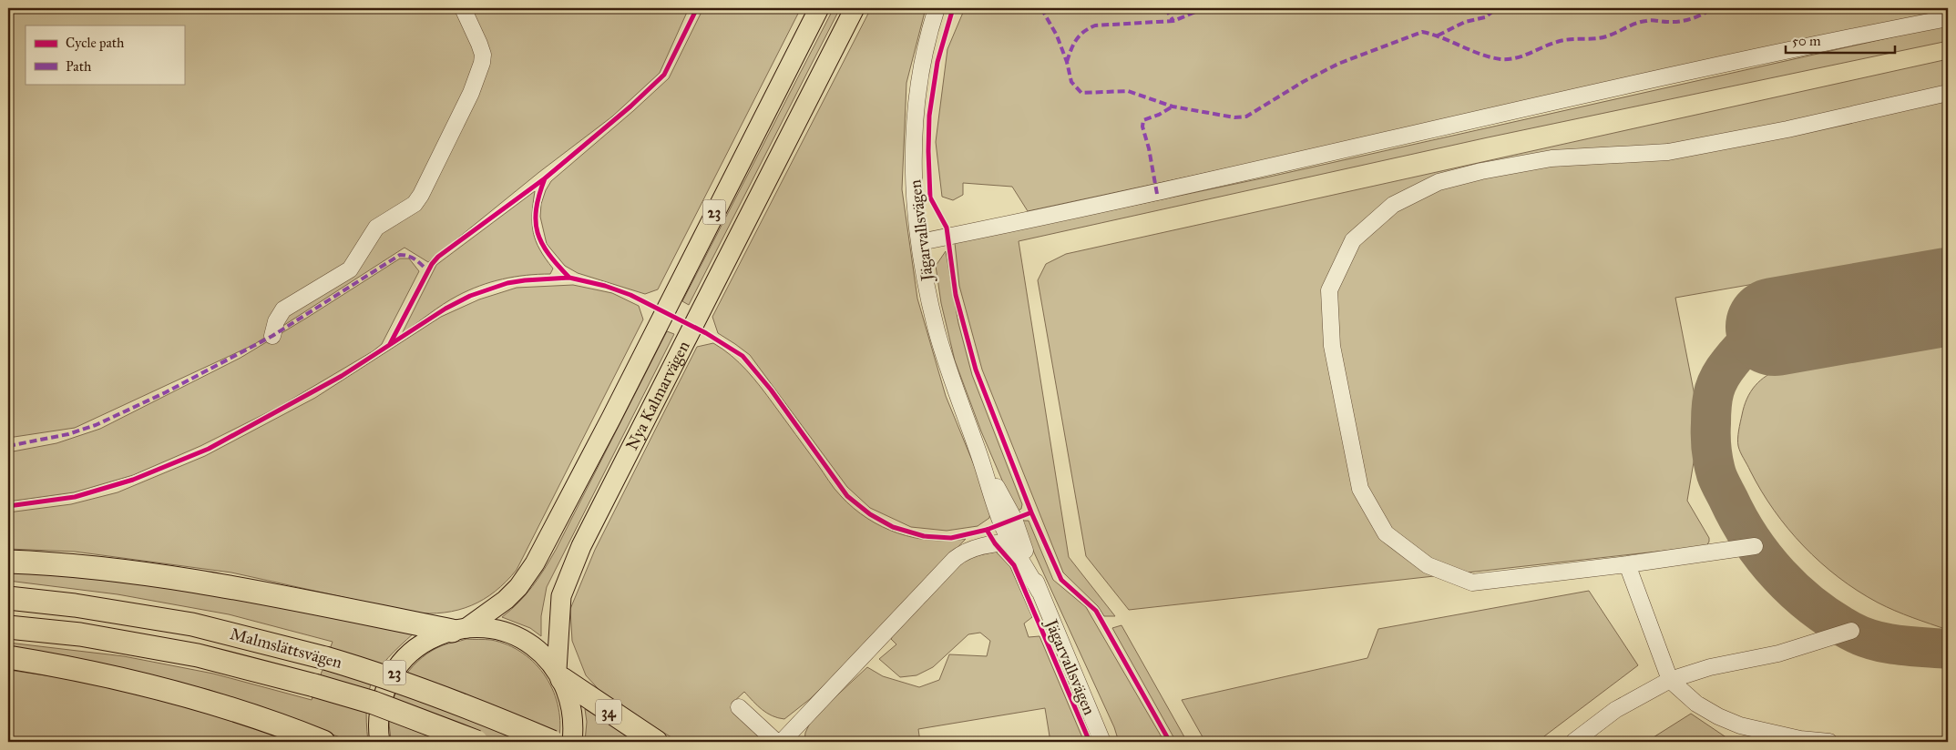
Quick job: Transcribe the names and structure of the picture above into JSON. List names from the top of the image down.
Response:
{
  "streets": {
    "highway": ["Malmslättsvägen", "34"],
    "main road": ["23", "Nya Kalmarvägen"],
    "street": ["Jägarvallsvägen"]
  },
  "crossings": [
    ["Nya Kalmarvägen", "34"]
  ],
  "legend": ["Cycle path", "Path"],
  "scale_bar": "50 m"
}
